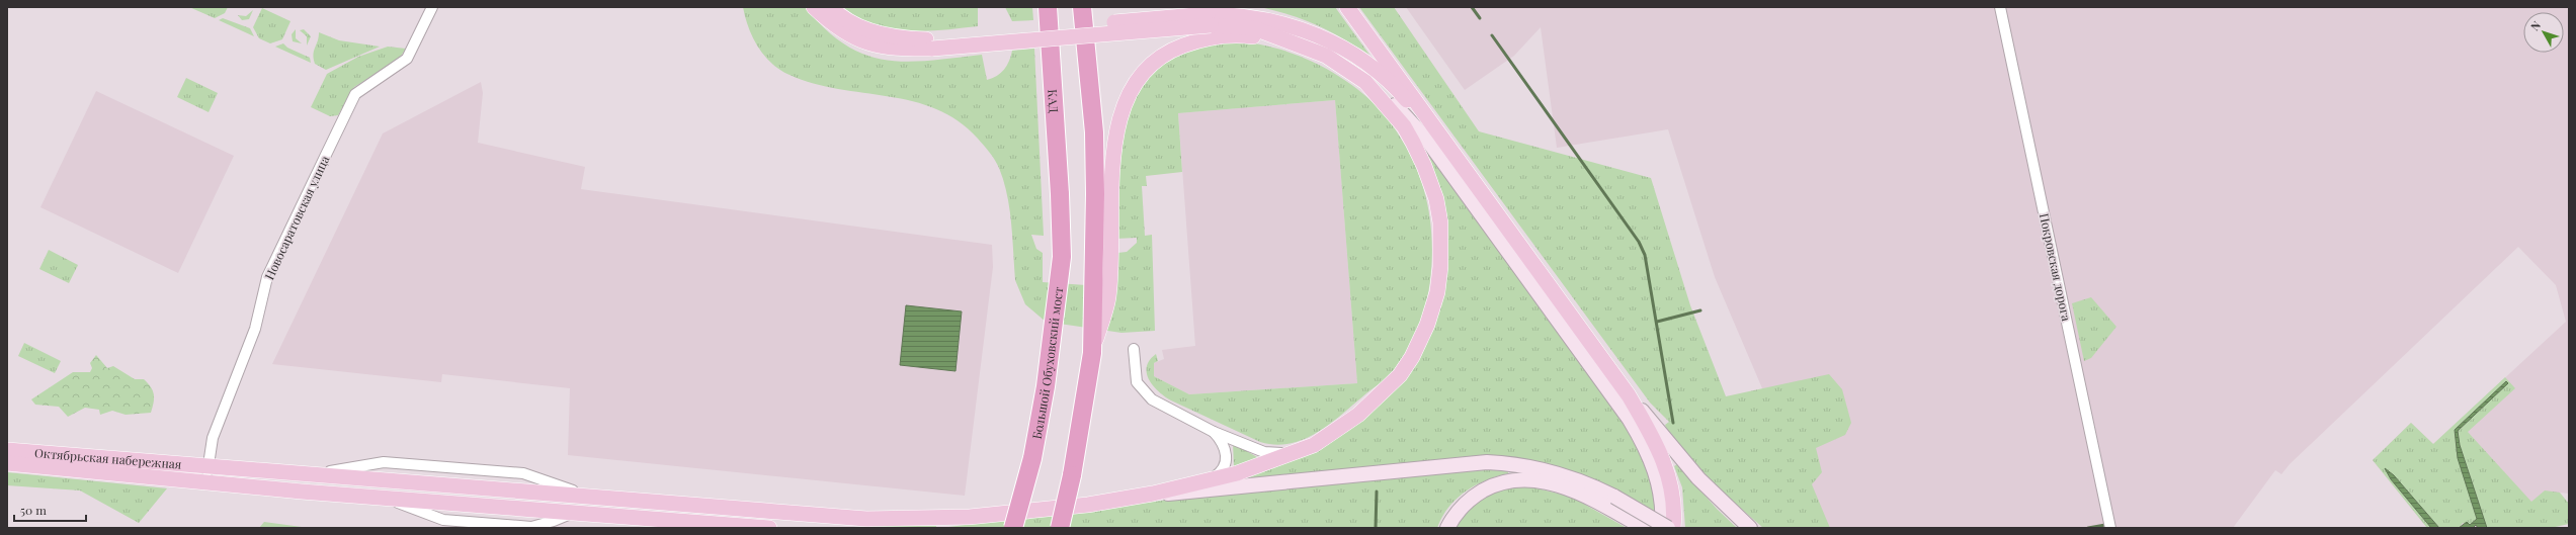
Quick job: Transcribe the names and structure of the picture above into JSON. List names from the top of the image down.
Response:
{
  "streets": {
    "highway": ["КАД", "Большой Обуховский мост"],
    "main road": ["Октябрьская набережная"],
    "street": ["Новосаратовская улица", "Покровская дорога"]
  },
  "crossings": [
    ["КАД", "Большой Обуховский мост"],
    ["Новосаратовская улица", "Октябрьская набережная"]
  ],
  "scale_bar": "50 m",
  "north": "top left"
}
